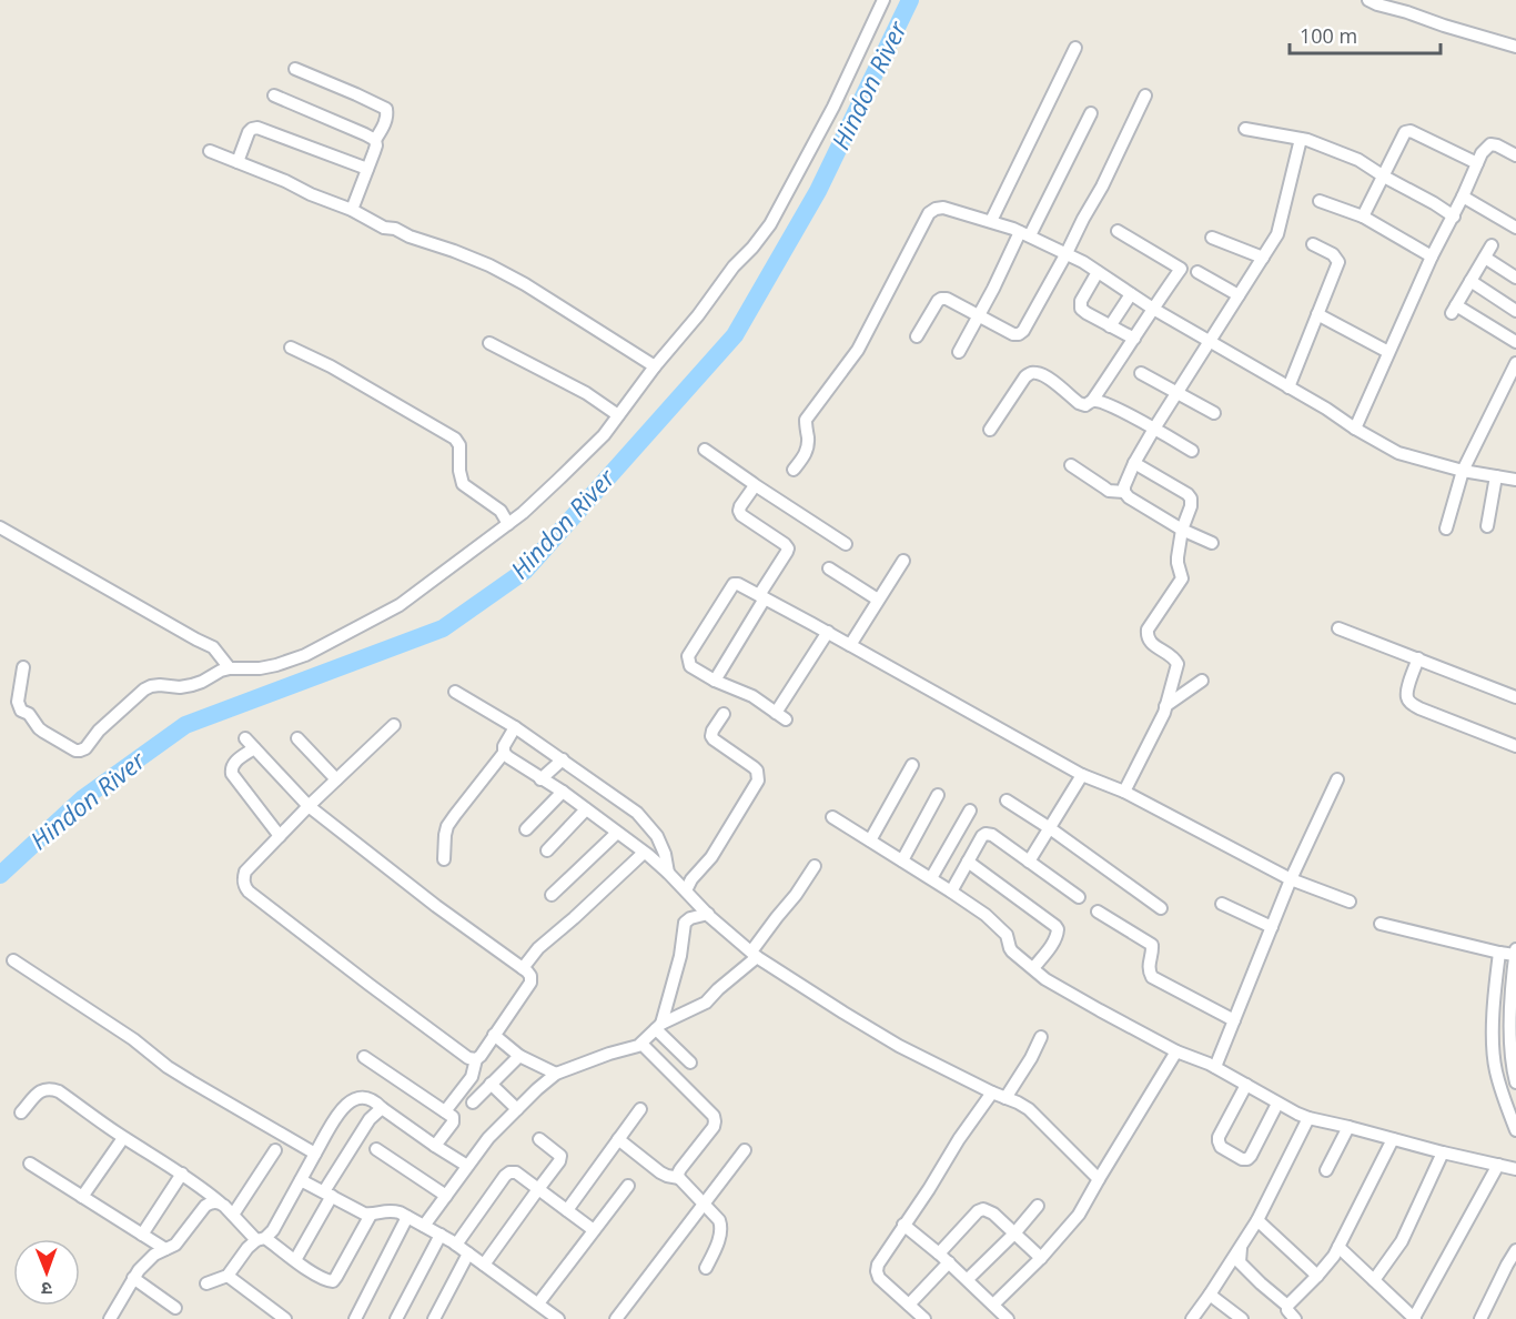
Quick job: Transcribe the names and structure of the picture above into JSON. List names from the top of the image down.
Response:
{
  "water": ["Hindon River"],
  "scale_bar": "100 m",
  "north": "bottom"
}
